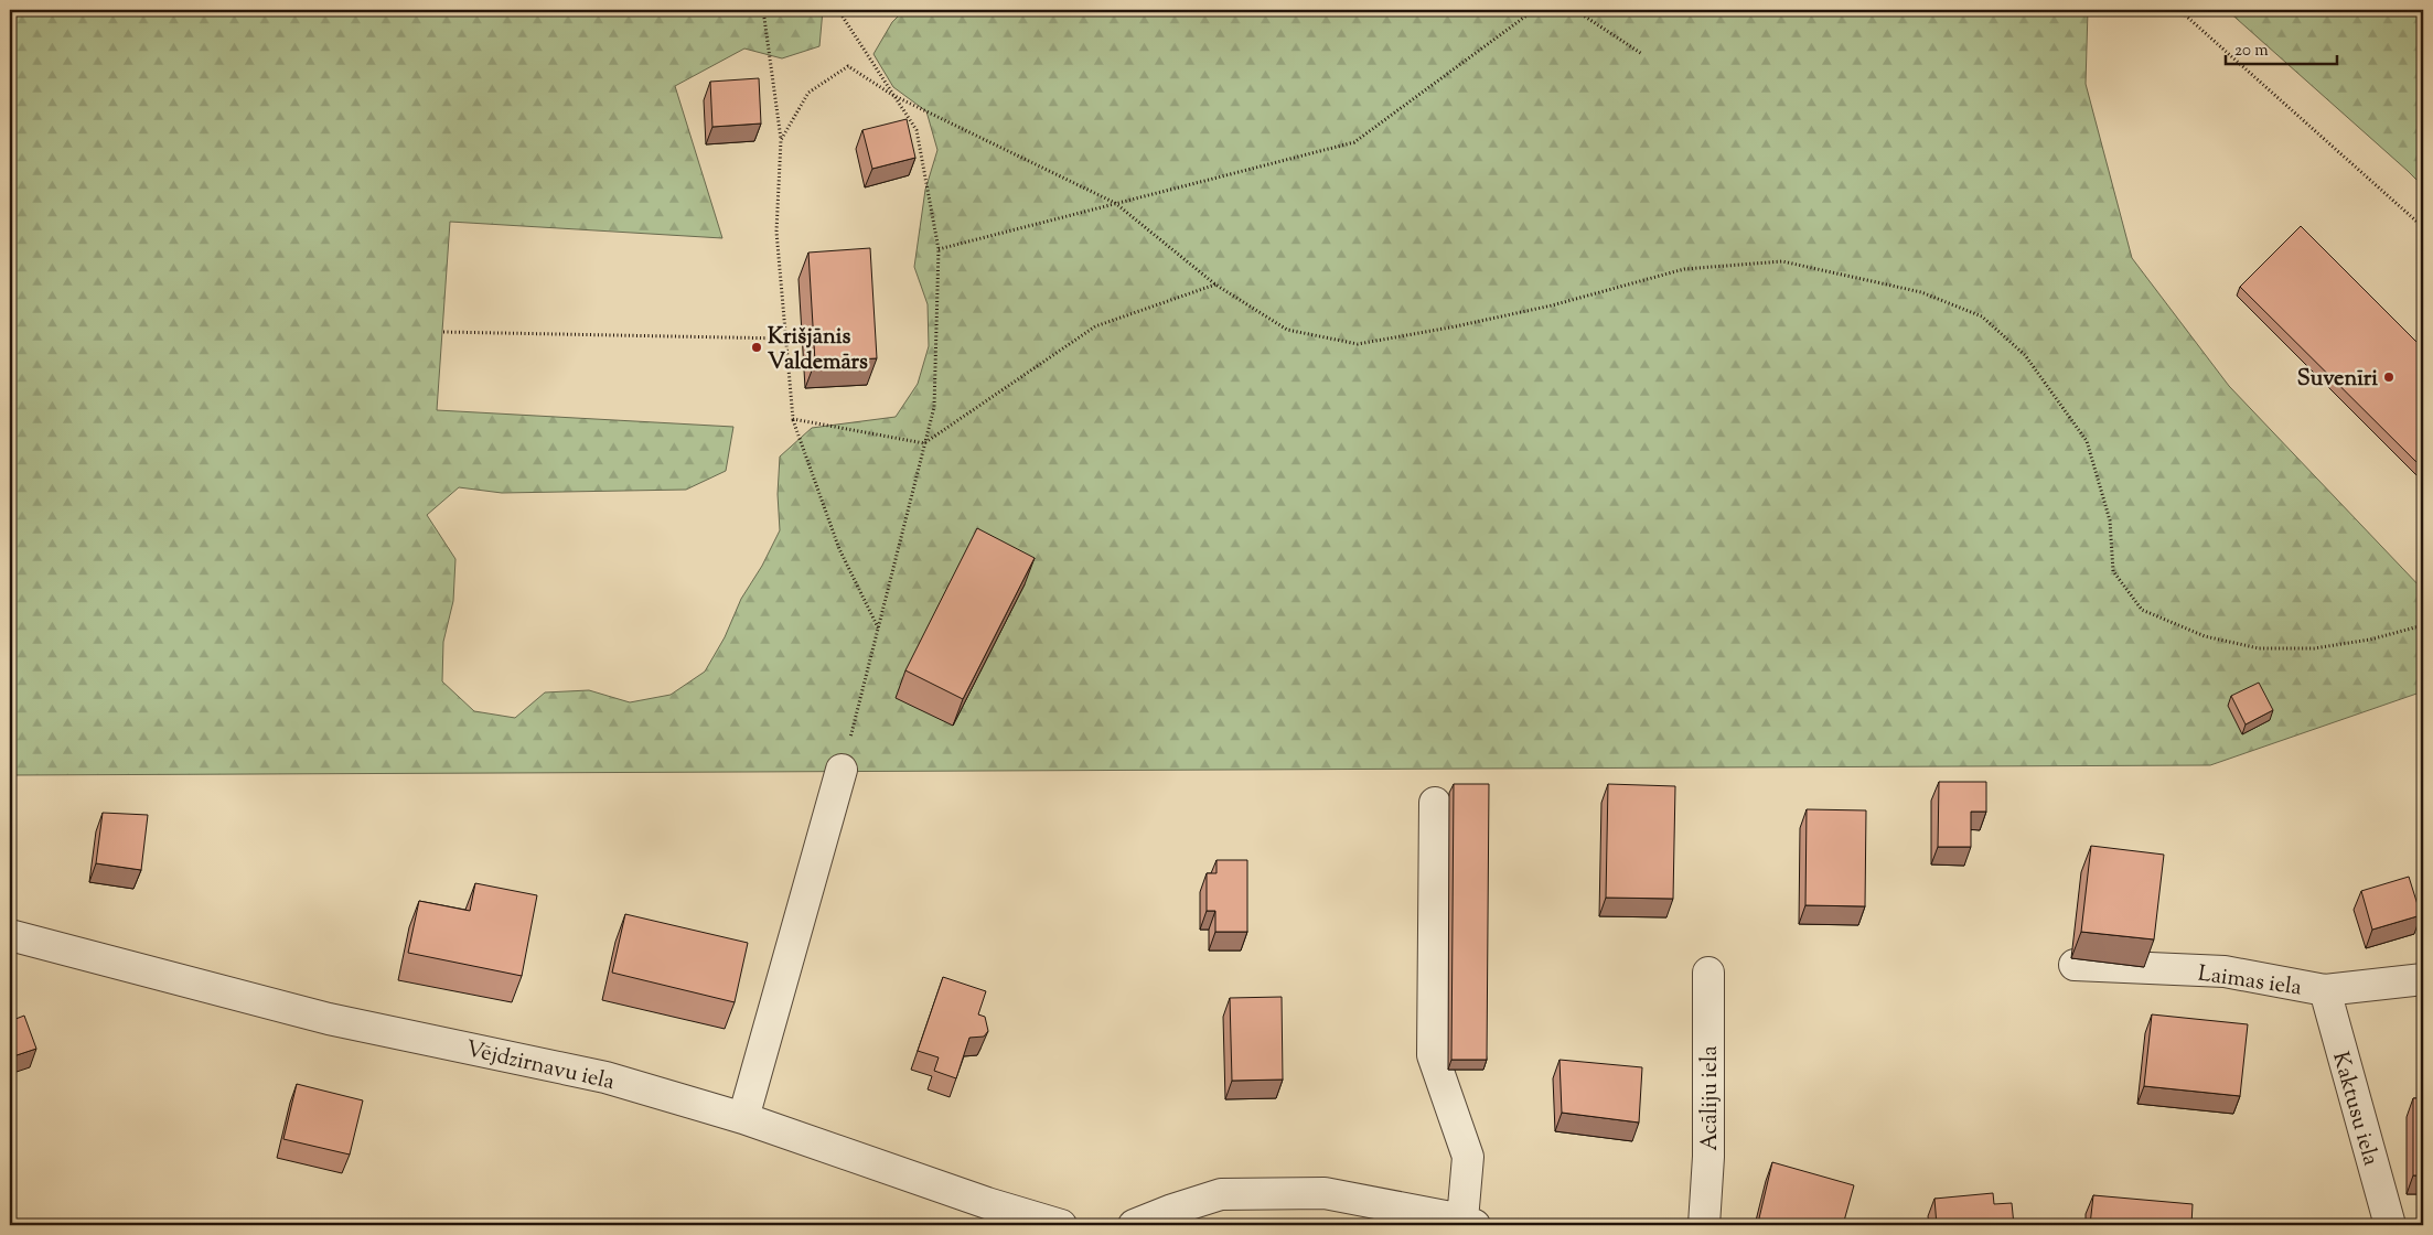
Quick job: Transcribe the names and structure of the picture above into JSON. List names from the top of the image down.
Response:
{
  "streets": {
    "street": [
      "Laimas iela",
      "Vējdzirnavu iela",
      "Acāliju iela",
      "Kaktusu iela"
    ]
  },
  "crossings": [
    ["Laimas iela", "Kaktusu iela"]
  ],
  "places": ["Krišjānis Valdemārs", "Suvenīri"],
  "scale_bar": "20 m"
}
